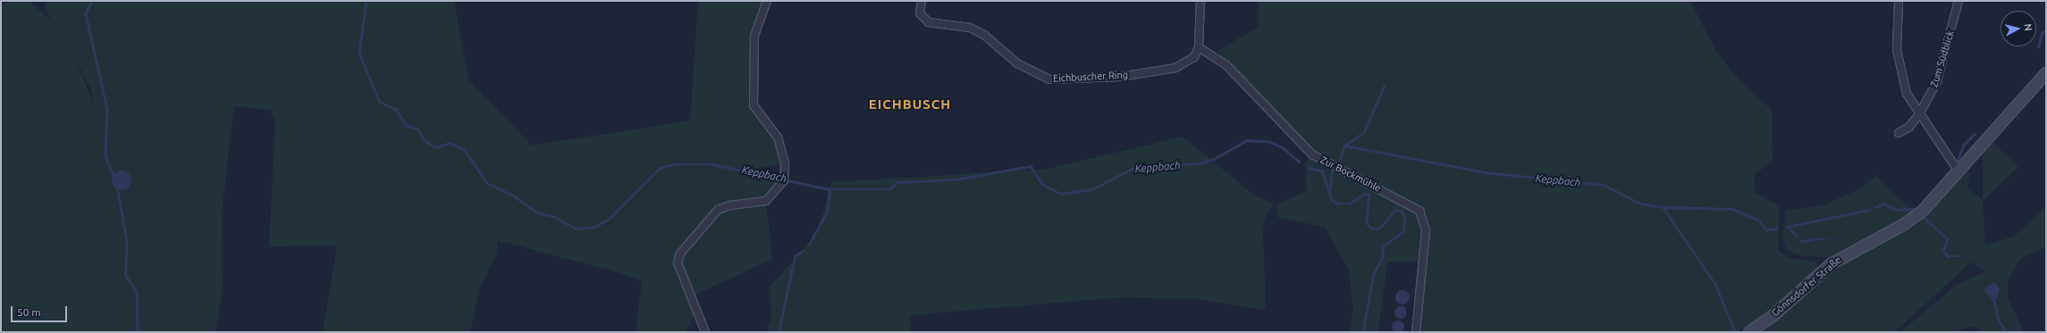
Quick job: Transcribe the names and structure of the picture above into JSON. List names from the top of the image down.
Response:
{
  "streets": {
    "street": [
      "Zum Südblick",
      "Eichbuscher Ring",
      "Zur Bockmühle",
      "Gönnsdorfer Straße"
    ]
  },
  "crossings": [
    ["Eichbuscher Ring", "Zur Bockmühle"]
  ],
  "districts": ["EICHBUSCH"],
  "water": ["Keppbach"],
  "scale_bar": "50 m",
  "north": "right"
}
